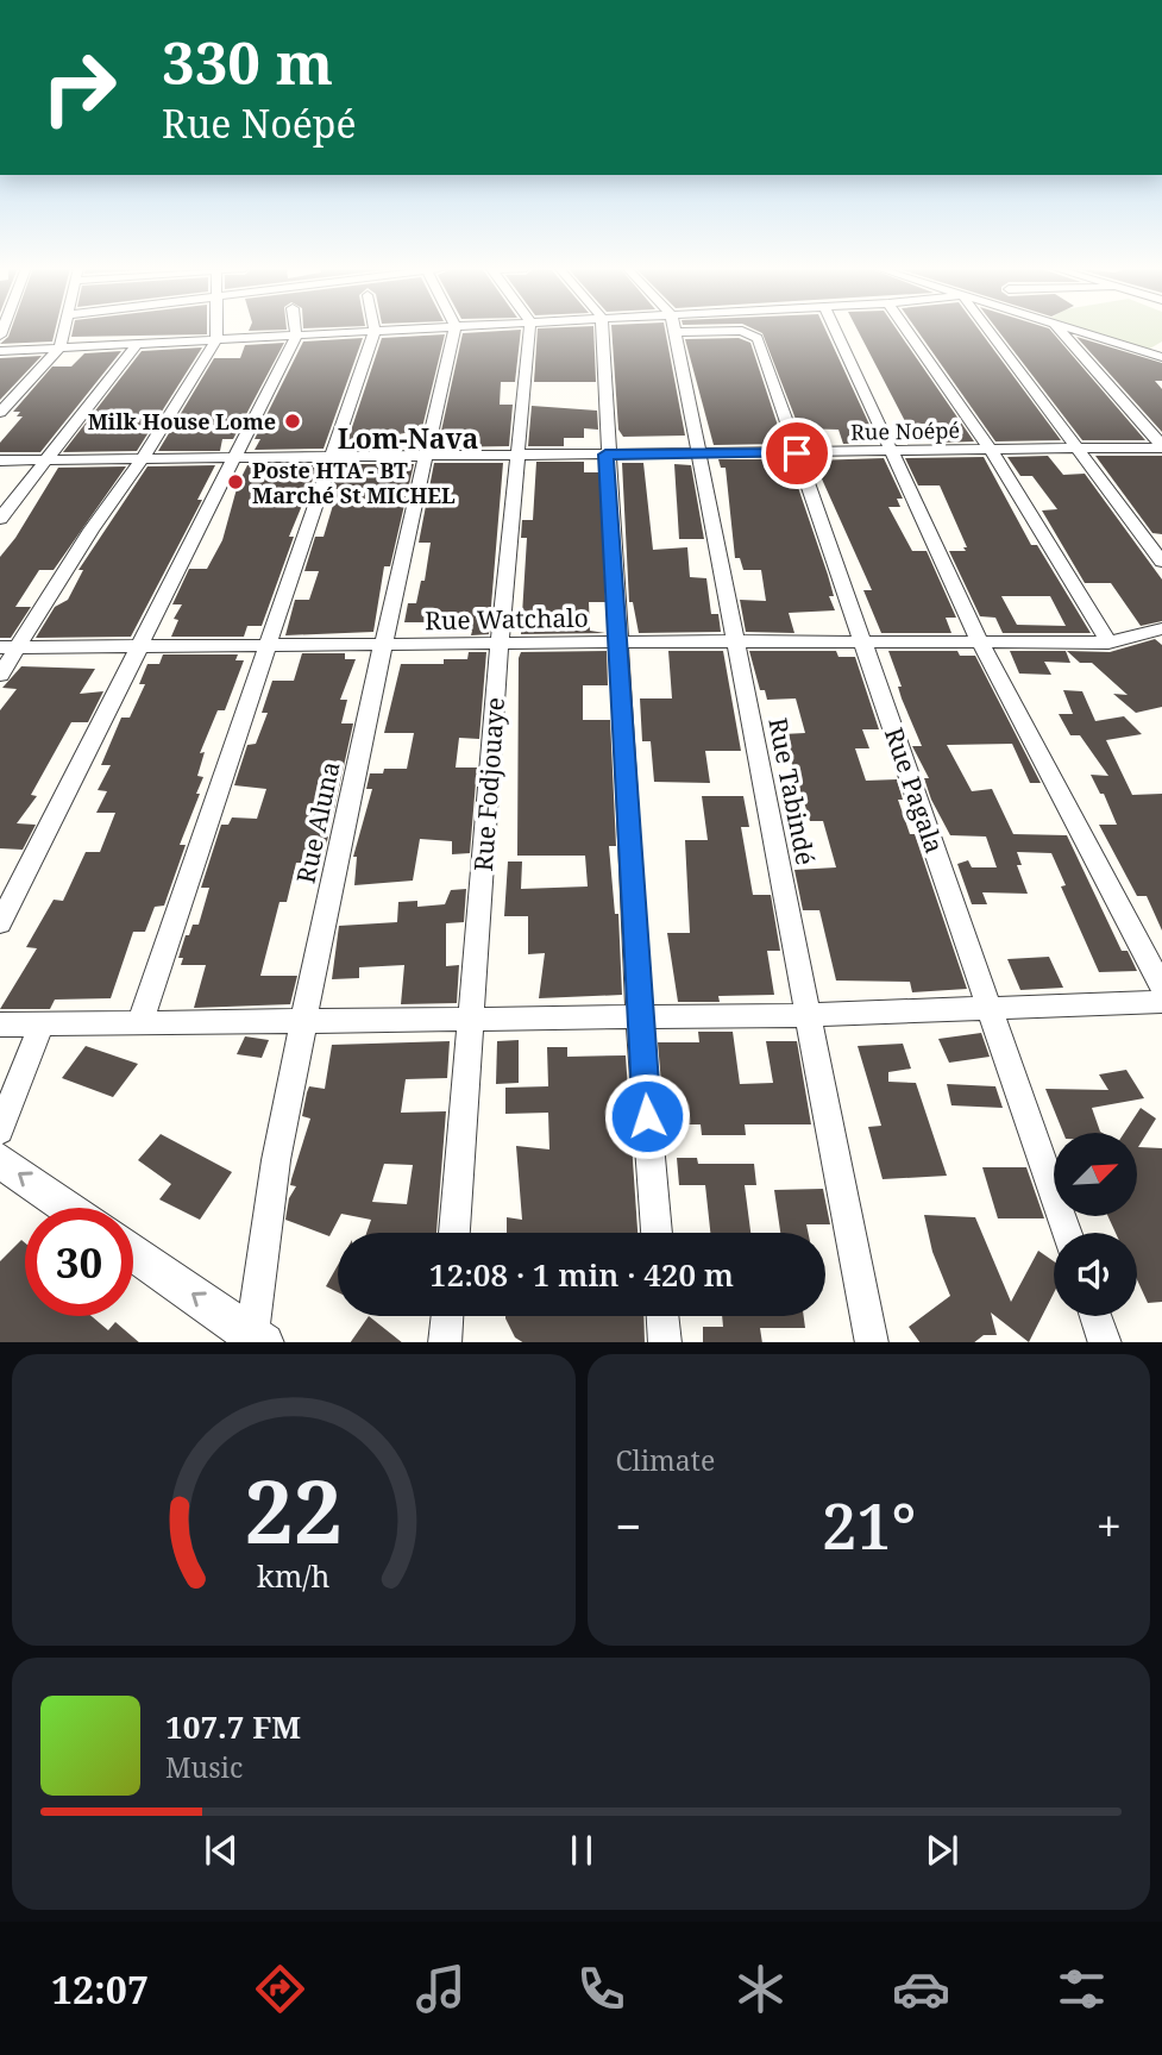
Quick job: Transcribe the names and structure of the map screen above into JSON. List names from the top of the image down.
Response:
{
  "streets": {
    "street": [
      "Rue Noépé",
      "Rue Watchalo",
      "Rue Fodjouaye",
      "Rue Pagala",
      "Rue Tabindé",
      "Rue Aluna"
    ]
  },
  "crossings": [
    ["Rue Noépé", "Rue Fodjouaye"],
    ["Rue Noépé", "Rue Pagala"],
    ["Rue Noépé", "Rue Tabindé"],
    ["Rue Noépé", "Rue Aluna"],
    ["Rue Watchalo", "Rue Fodjouaye"],
    ["Rue Watchalo", "Rue Pagala"],
    ["Rue Watchalo", "Rue Tabindé"],
    ["Rue Watchalo", "Rue Aluna"]
  ],
  "districts": ["Lom-Nava"],
  "places": ["Milk House Lome", "Poste HTA - BT Marché St MICHEL"],
  "north": "top right",
  "page": {
    "turn": ["330 m", "Rue Noépé"],
    "limit": "30",
    "trip": "12:08 · 1 min · 420 m",
    "tile": "Climate",
    "heat": ["−", "21°", "+"],
    "song": ["107.7 FM", "Music"],
    "tabs": "12:07",
    "gauge": ["22", "km/h"]
  }
}
